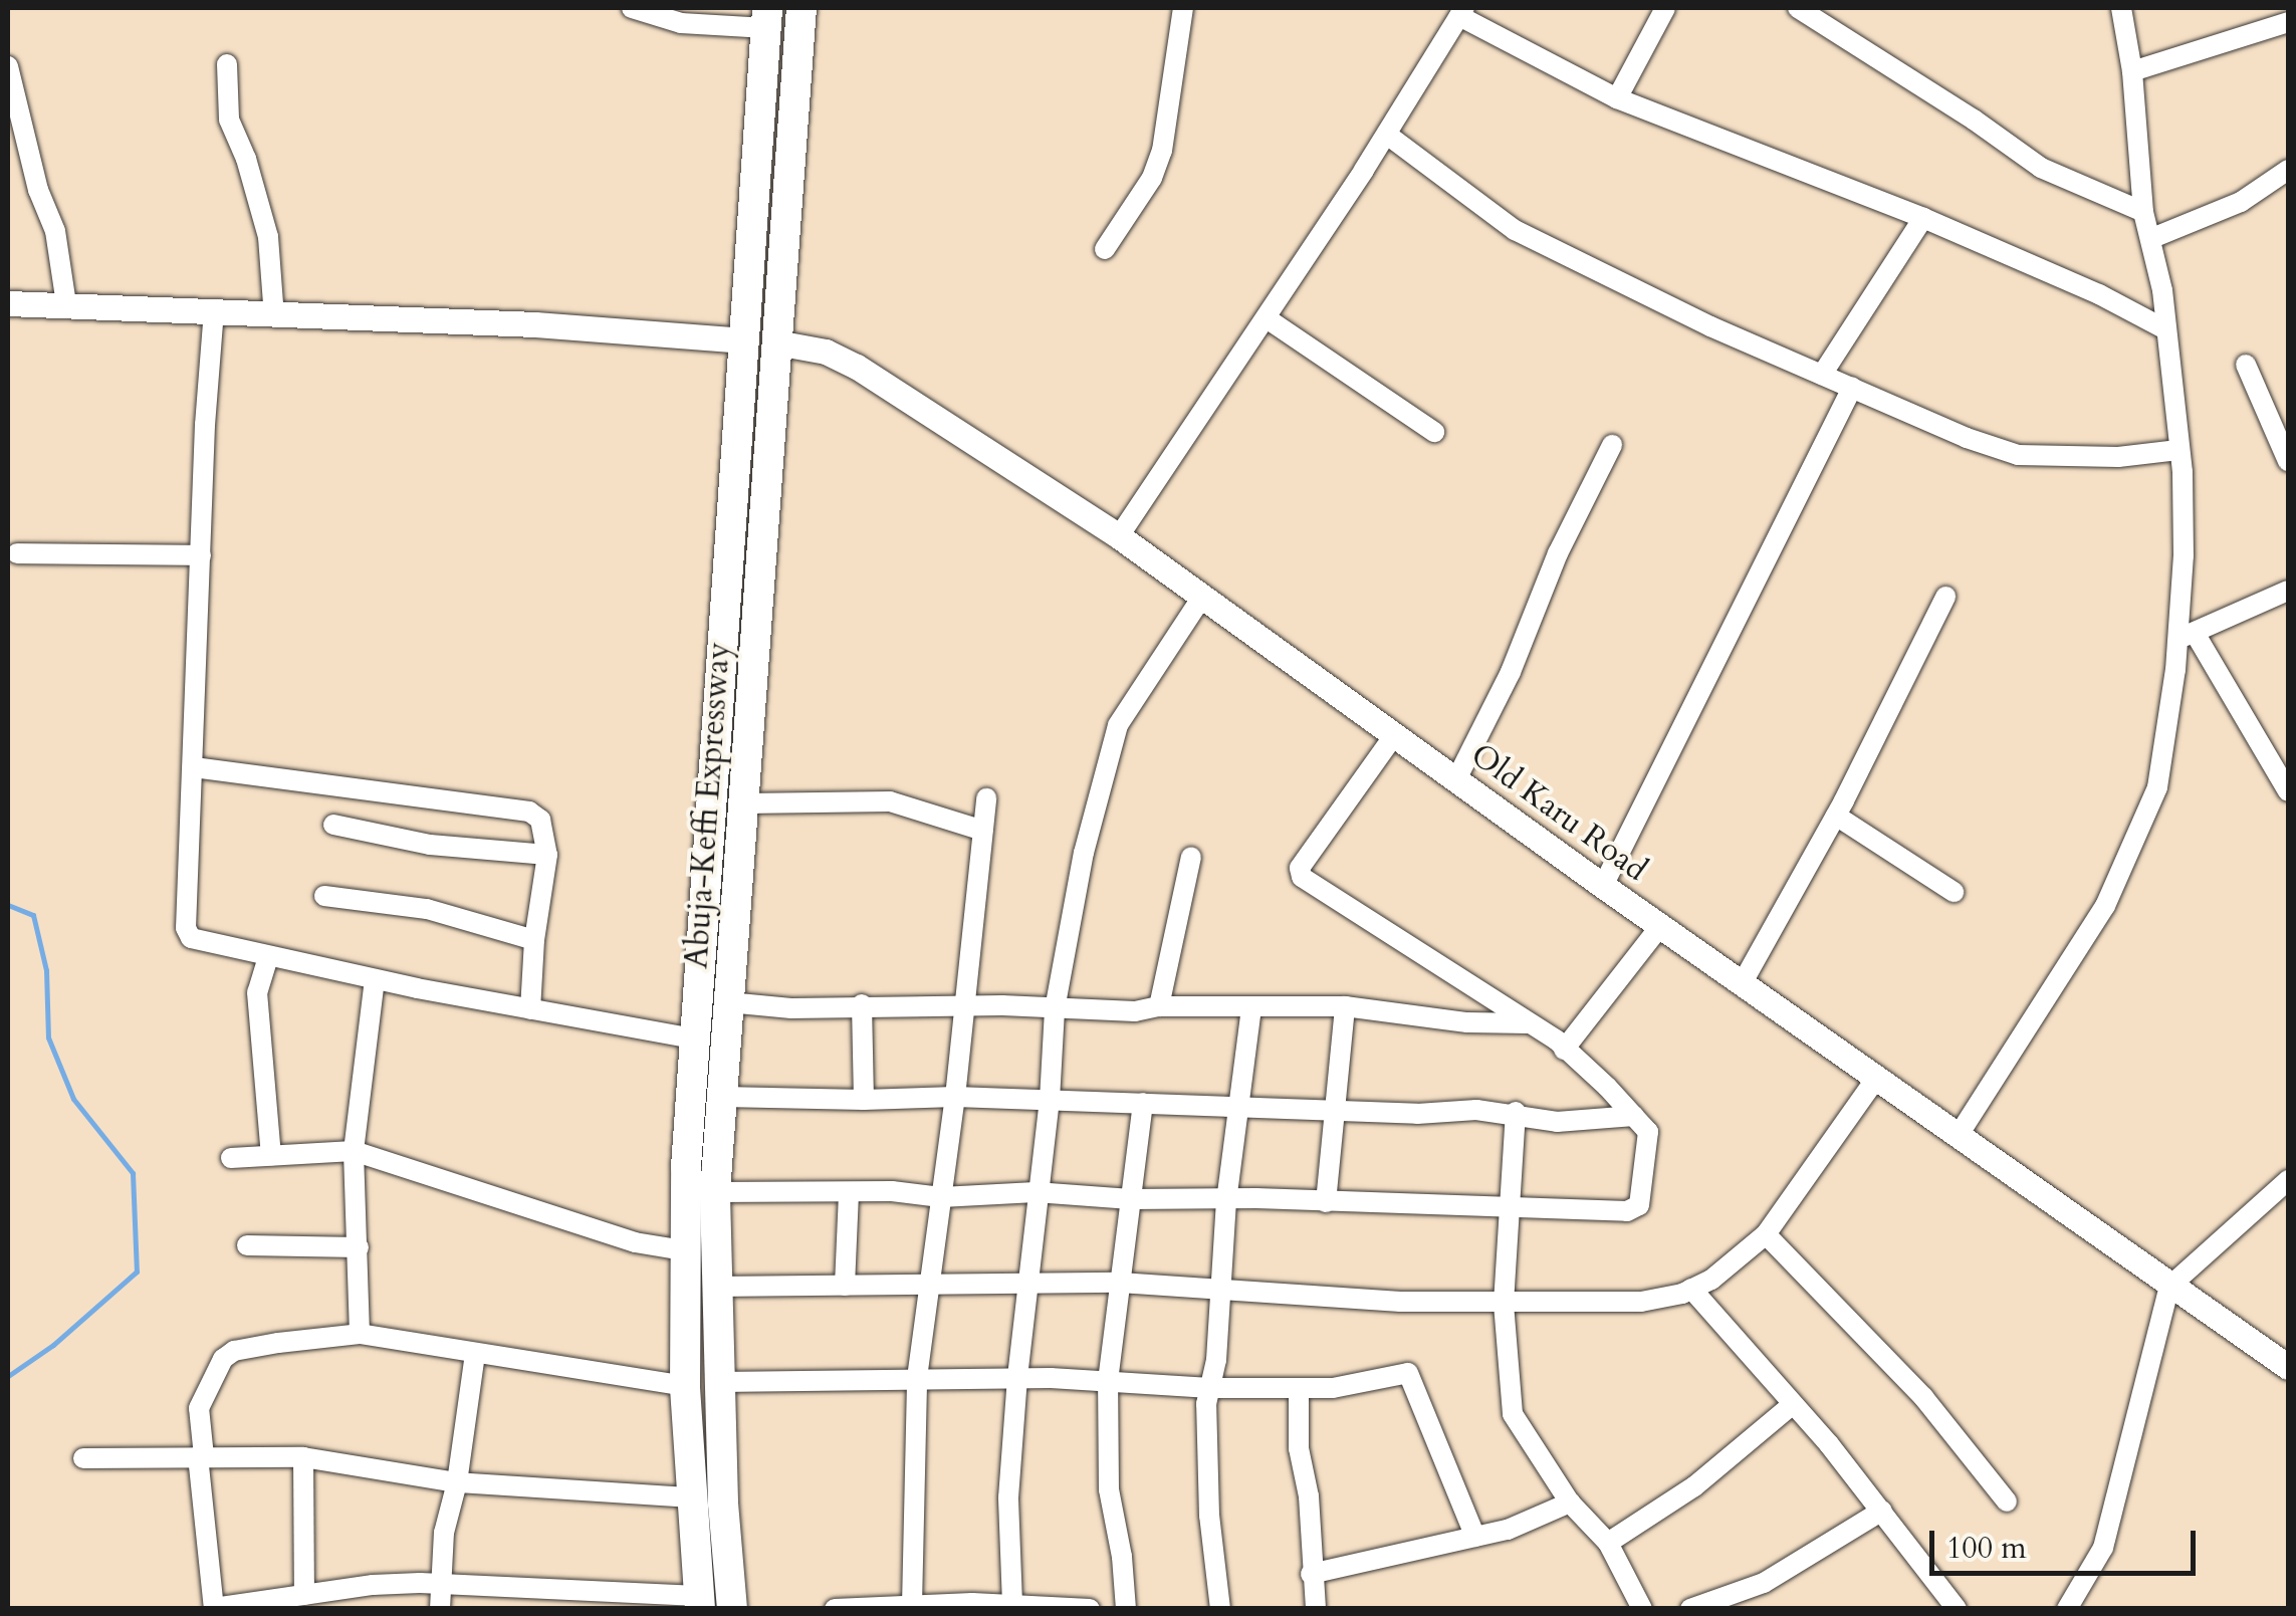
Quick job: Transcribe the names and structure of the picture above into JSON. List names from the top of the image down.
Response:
{
  "streets": {
    "highway": ["Abuja-Keffi Expressway"],
    "main road": ["Old Karu Road"]
  },
  "crossings": [
    ["Abuja-Keffi Expressway", "Old Karu Road"]
  ],
  "scale_bar": "100 m"
}
